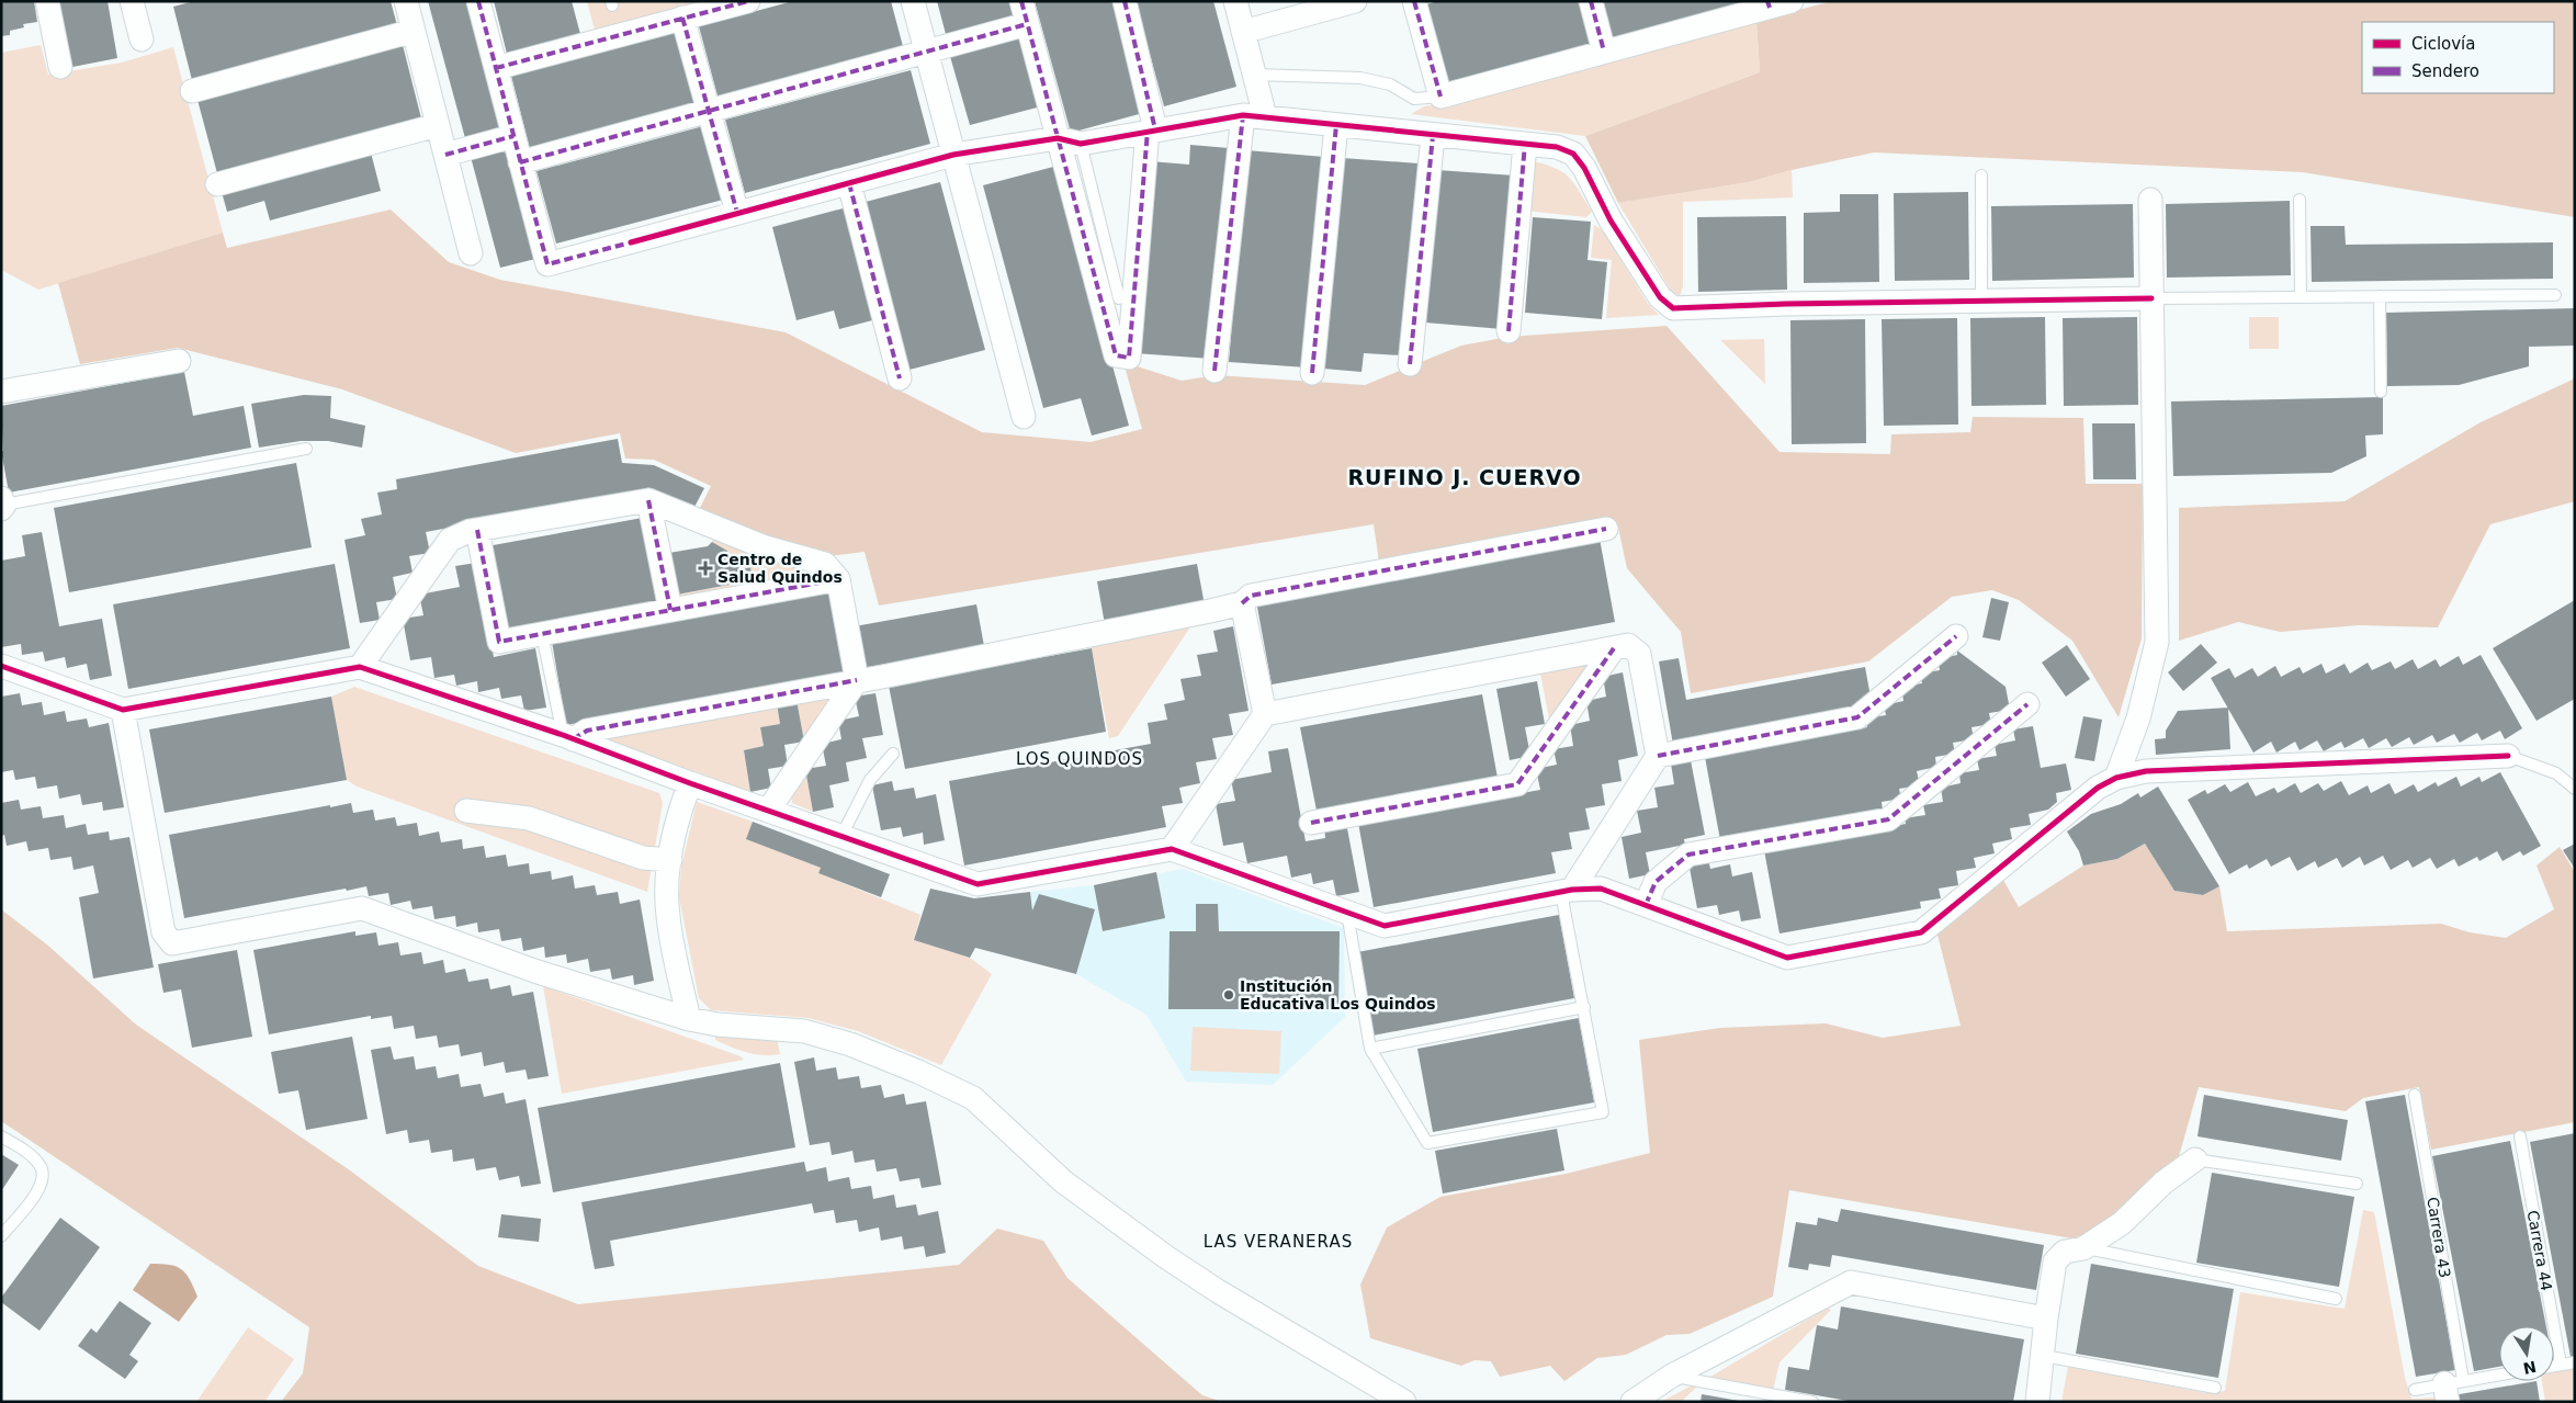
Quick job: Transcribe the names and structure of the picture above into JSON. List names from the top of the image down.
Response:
{
  "streets": {
    "lane": ["Carrera 43", "Carrera 44"]
  },
  "districts": ["RUFINO J. CUERVO", "LOS QUINDOS", "LAS VERANERAS"],
  "places": {
    "health": ["Centro de Salud Quindos"],
    "other": ["Institución Educativa Los Quindos"]
  },
  "legend": ["Ciclovía", "Sendero"],
  "north": "bottom"
}
